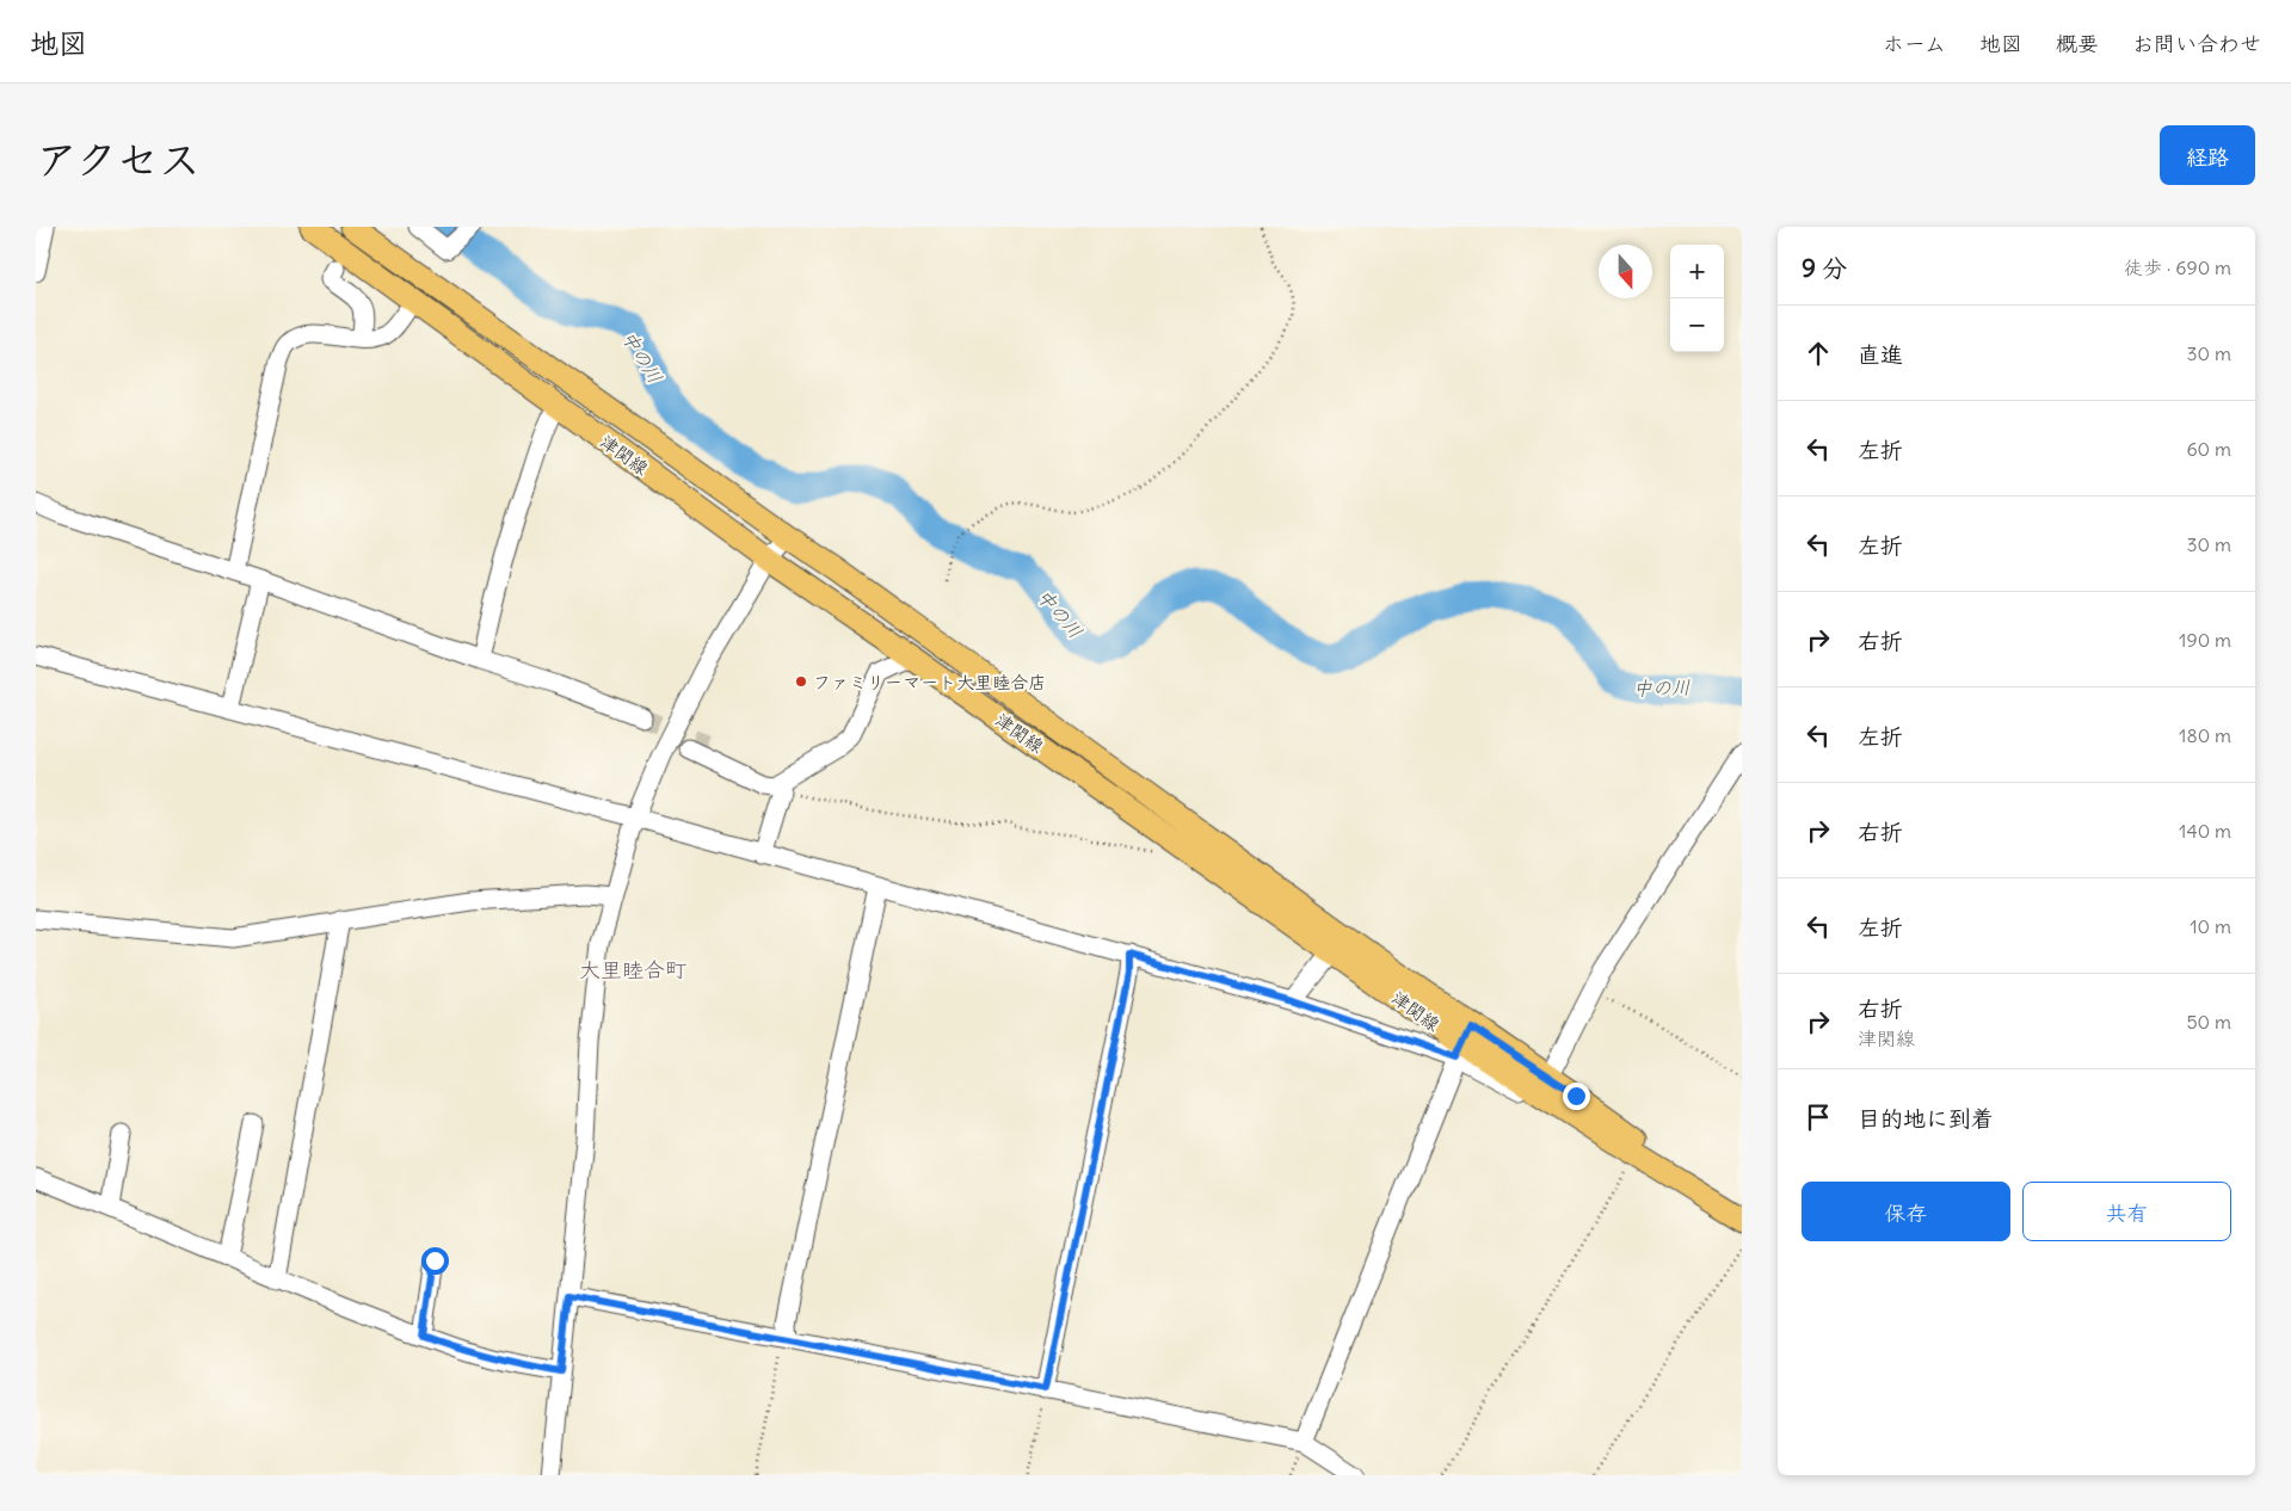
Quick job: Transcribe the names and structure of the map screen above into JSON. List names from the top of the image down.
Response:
{
  "streets": {
    "main road": ["津関線"]
  },
  "districts": ["大里睦合町"],
  "water": ["中の川"],
  "places": ["ファミリーマート大里睦合店"],
  "north": "bottom",
  "page": {
    "header": "地図",
    "nav": [
      "ホーム",
      "地図",
      "概要",
      "お問い合わせ"
    ],
    "title": "アクセス",
    "buttons": [
      "経路",
      ["保存", "共有"]
    ],
    "heading": ["9 分", "徒歩 · 690 m"],
    "map_buttons": ["+", "−"],
    "list": [
      ["直進", "30 m"],
      ["左折", "60 m"],
      ["左折", "30 m"],
      ["右折", "190 m"],
      ["左折", "180 m"],
      ["右折", "140 m"],
      ["左折", "10 m"],
      ["右折", "津関線", "50 m"],
      "目的地に到着"
    ]
  }
}
